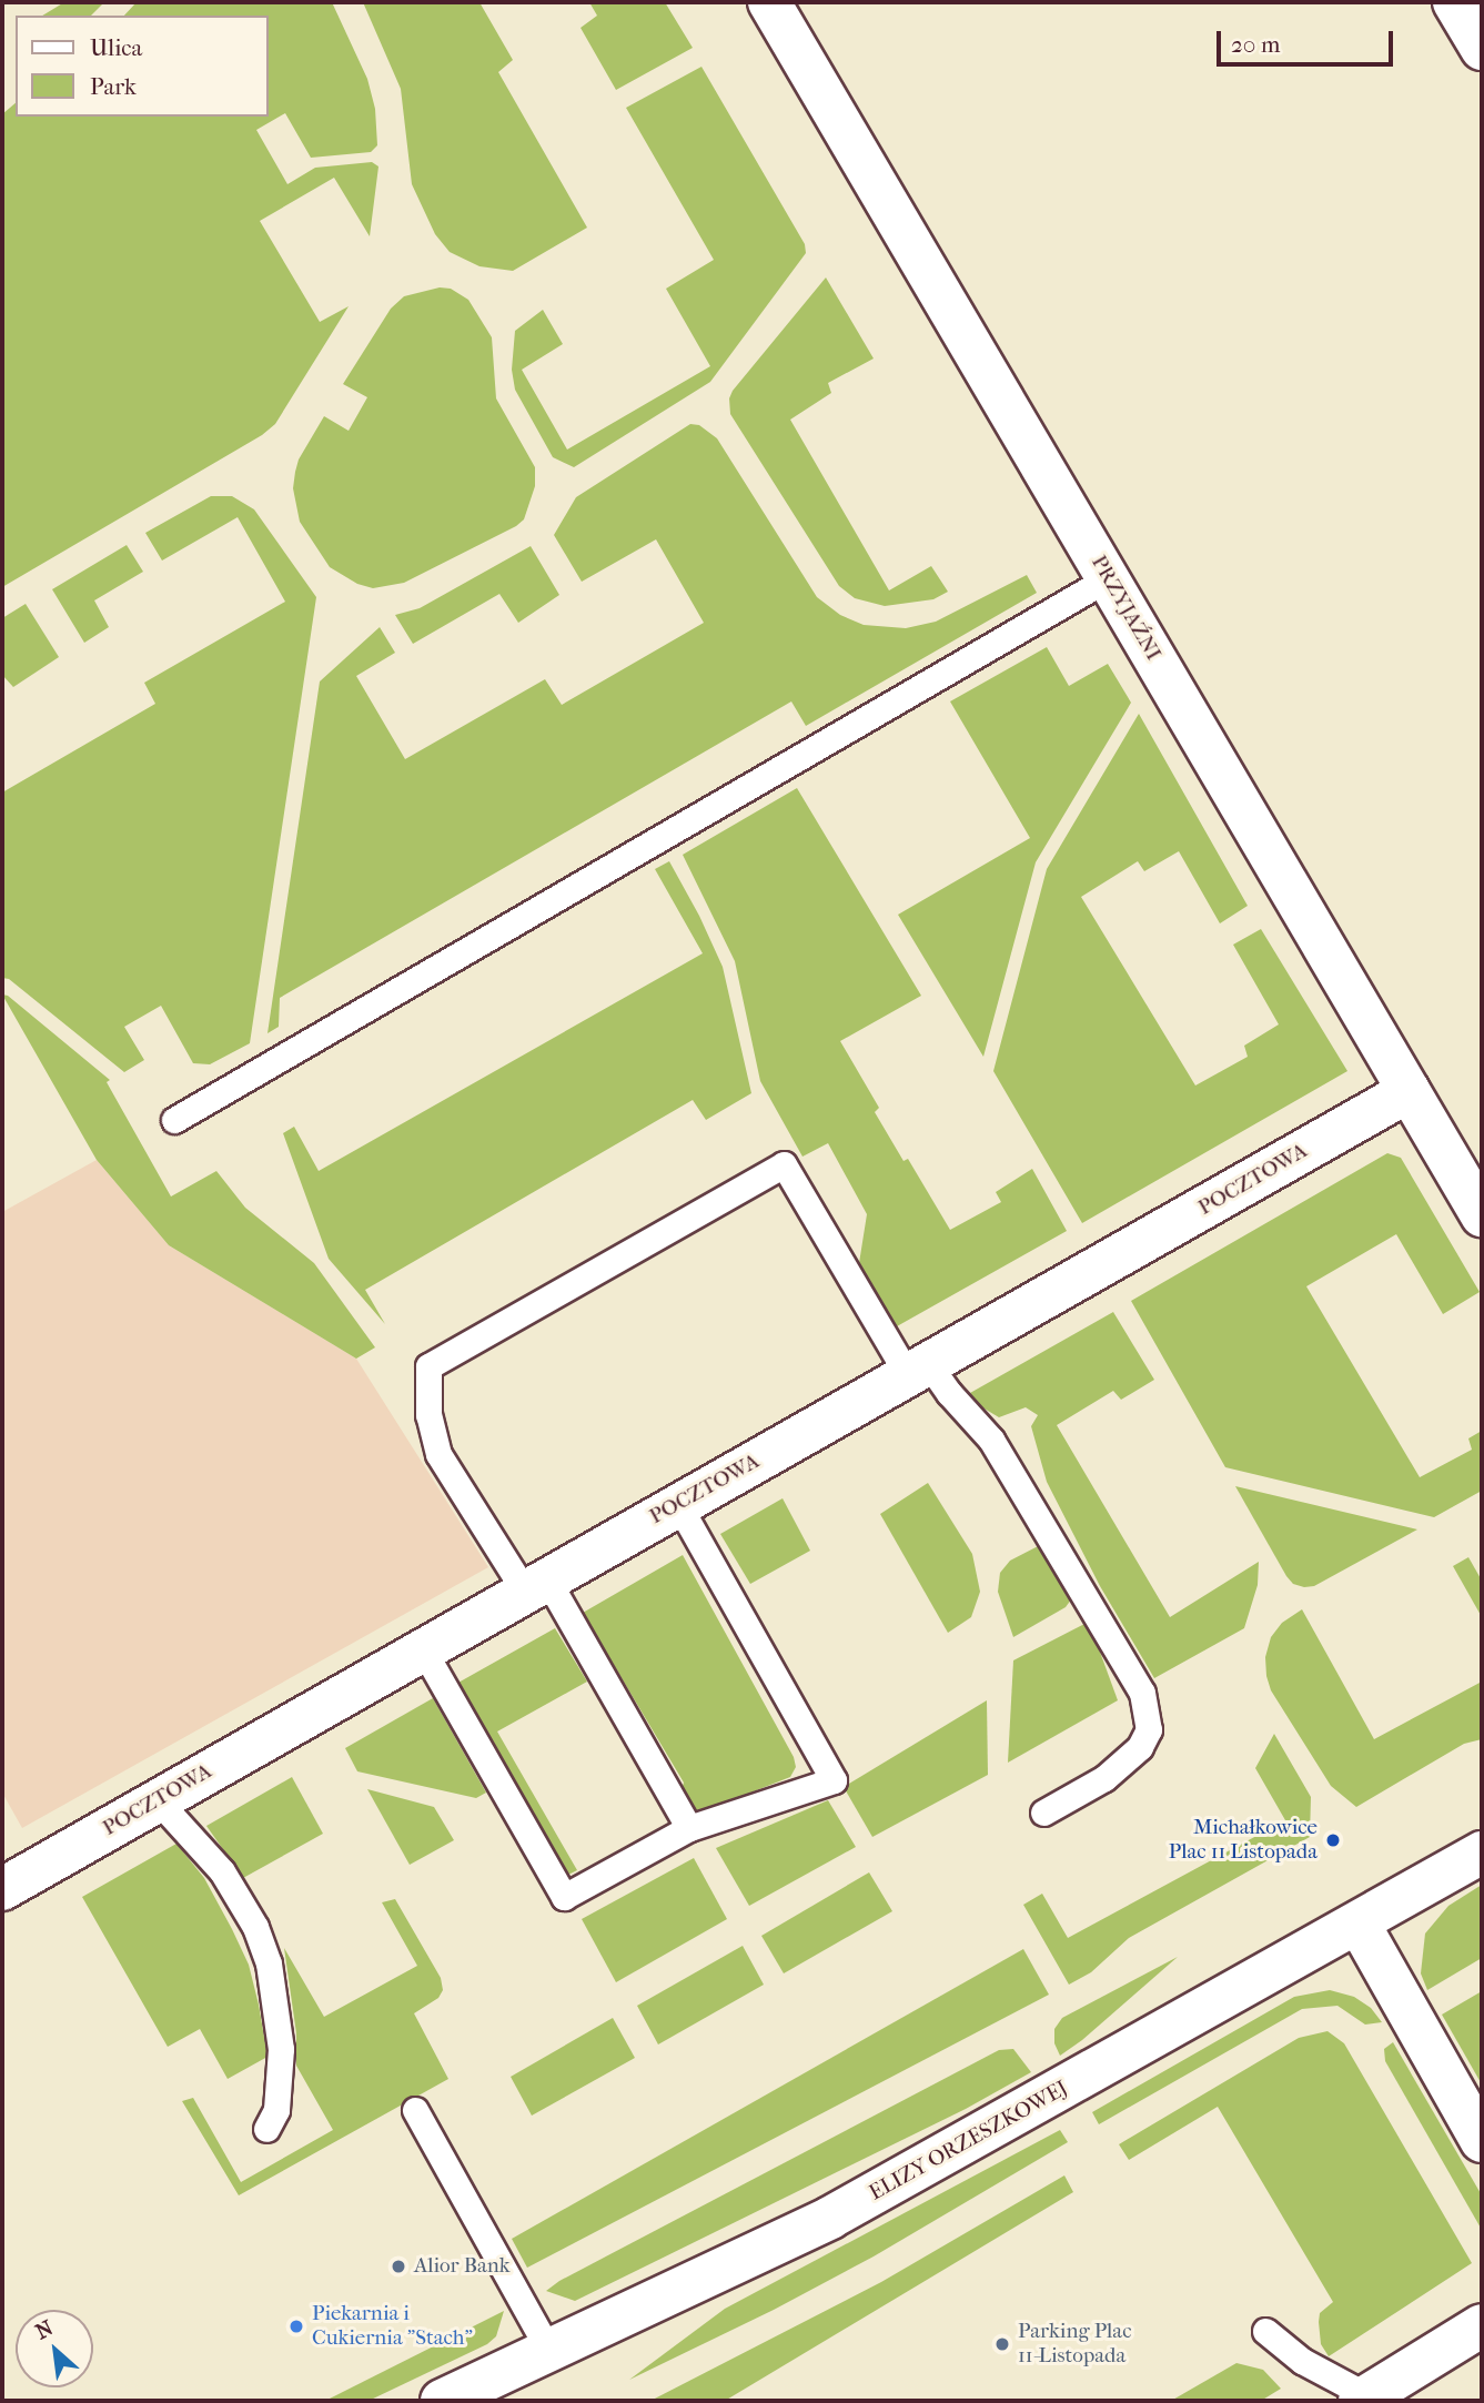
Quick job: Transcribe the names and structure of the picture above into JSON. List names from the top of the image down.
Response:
{
  "streets": {
    "street": ["PRZYJAŹNI", "POCZTOWA", "ELIZY ORZESZKOWEJ"]
  },
  "crossings": [
    ["PRZYJAŹNI", "POCZTOWA"]
  ],
  "places": [
    "Michałkowice Plac 11 Listopada",
    "Alior Bank",
    "Piekarnia i Cukiernia \"Stach\"",
    "Parking Plac 11-Listopada"
  ],
  "legend": ["Ulica", "Park"],
  "scale_bar": "20 m",
  "north": "top left"
}
